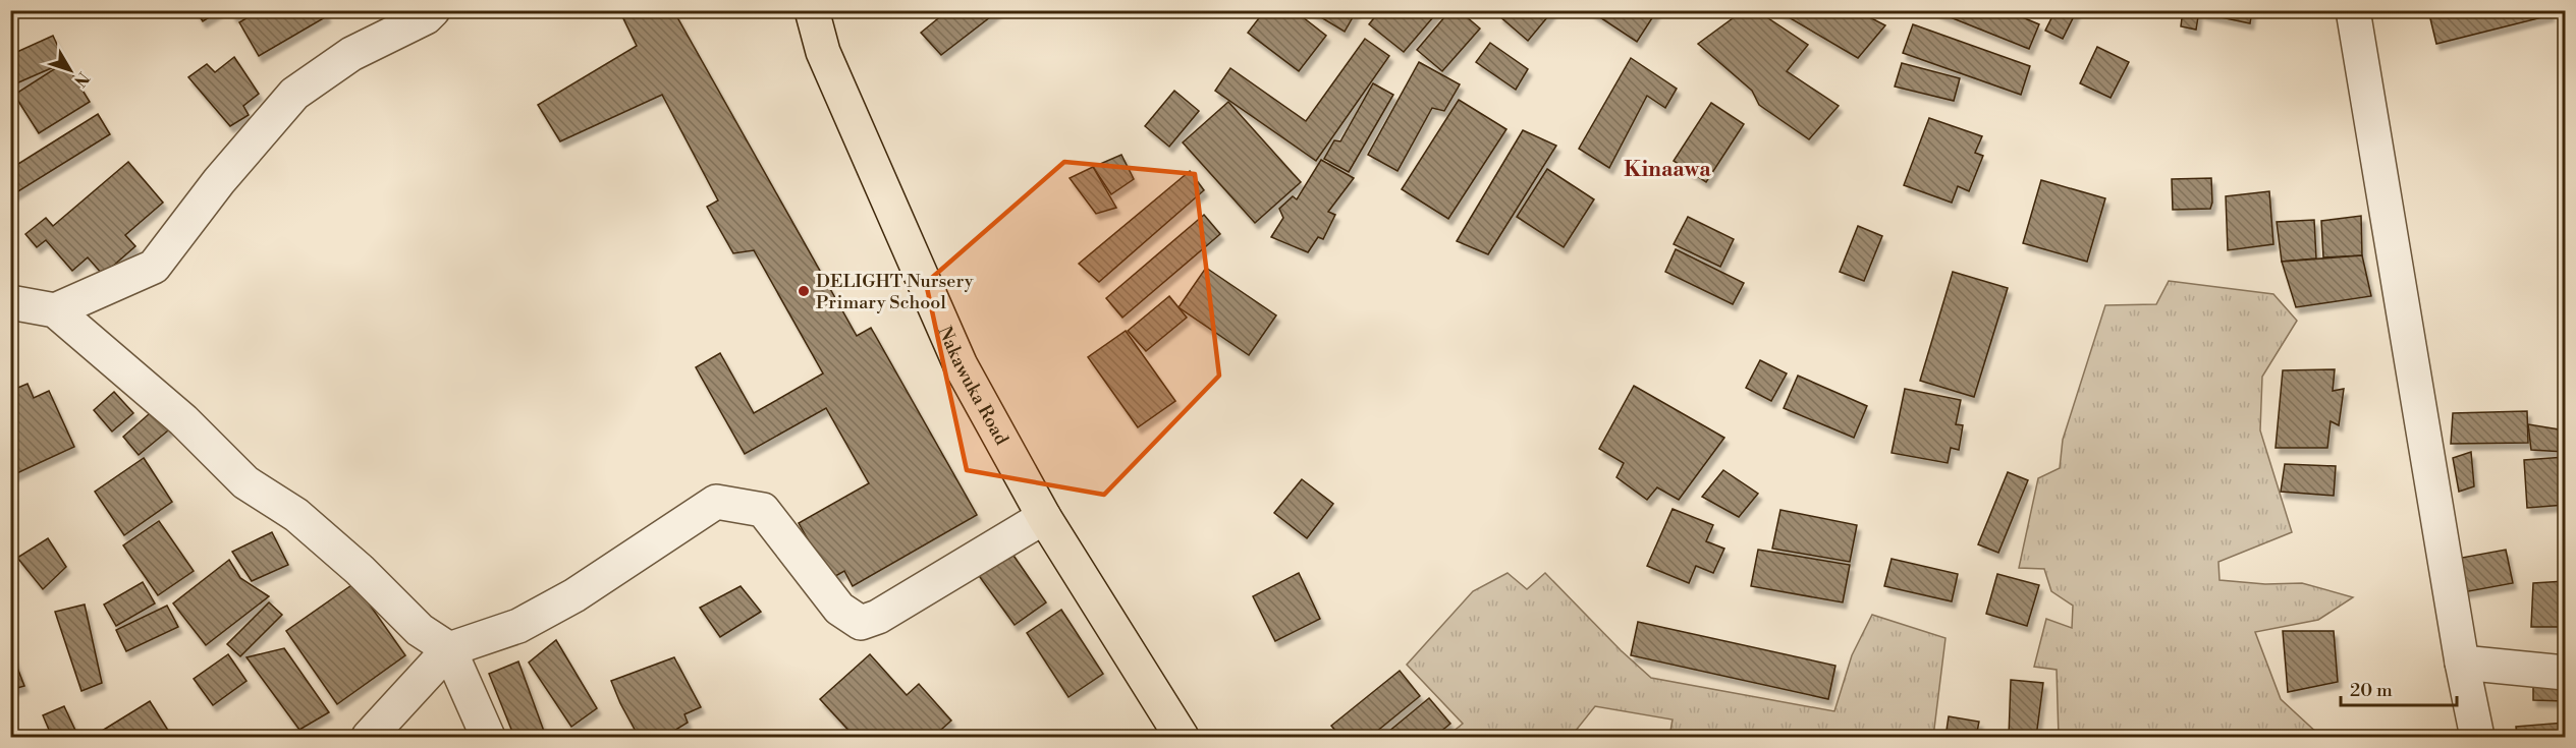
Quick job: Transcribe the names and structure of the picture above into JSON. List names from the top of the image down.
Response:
{
  "streets": {
    "main road": ["Nakawuka Road"]
  },
  "districts": ["Kinaawa"],
  "places": ["DELIGHT Nursery Primary School"],
  "scale_bar": "20 m",
  "north": "bottom right"
}
